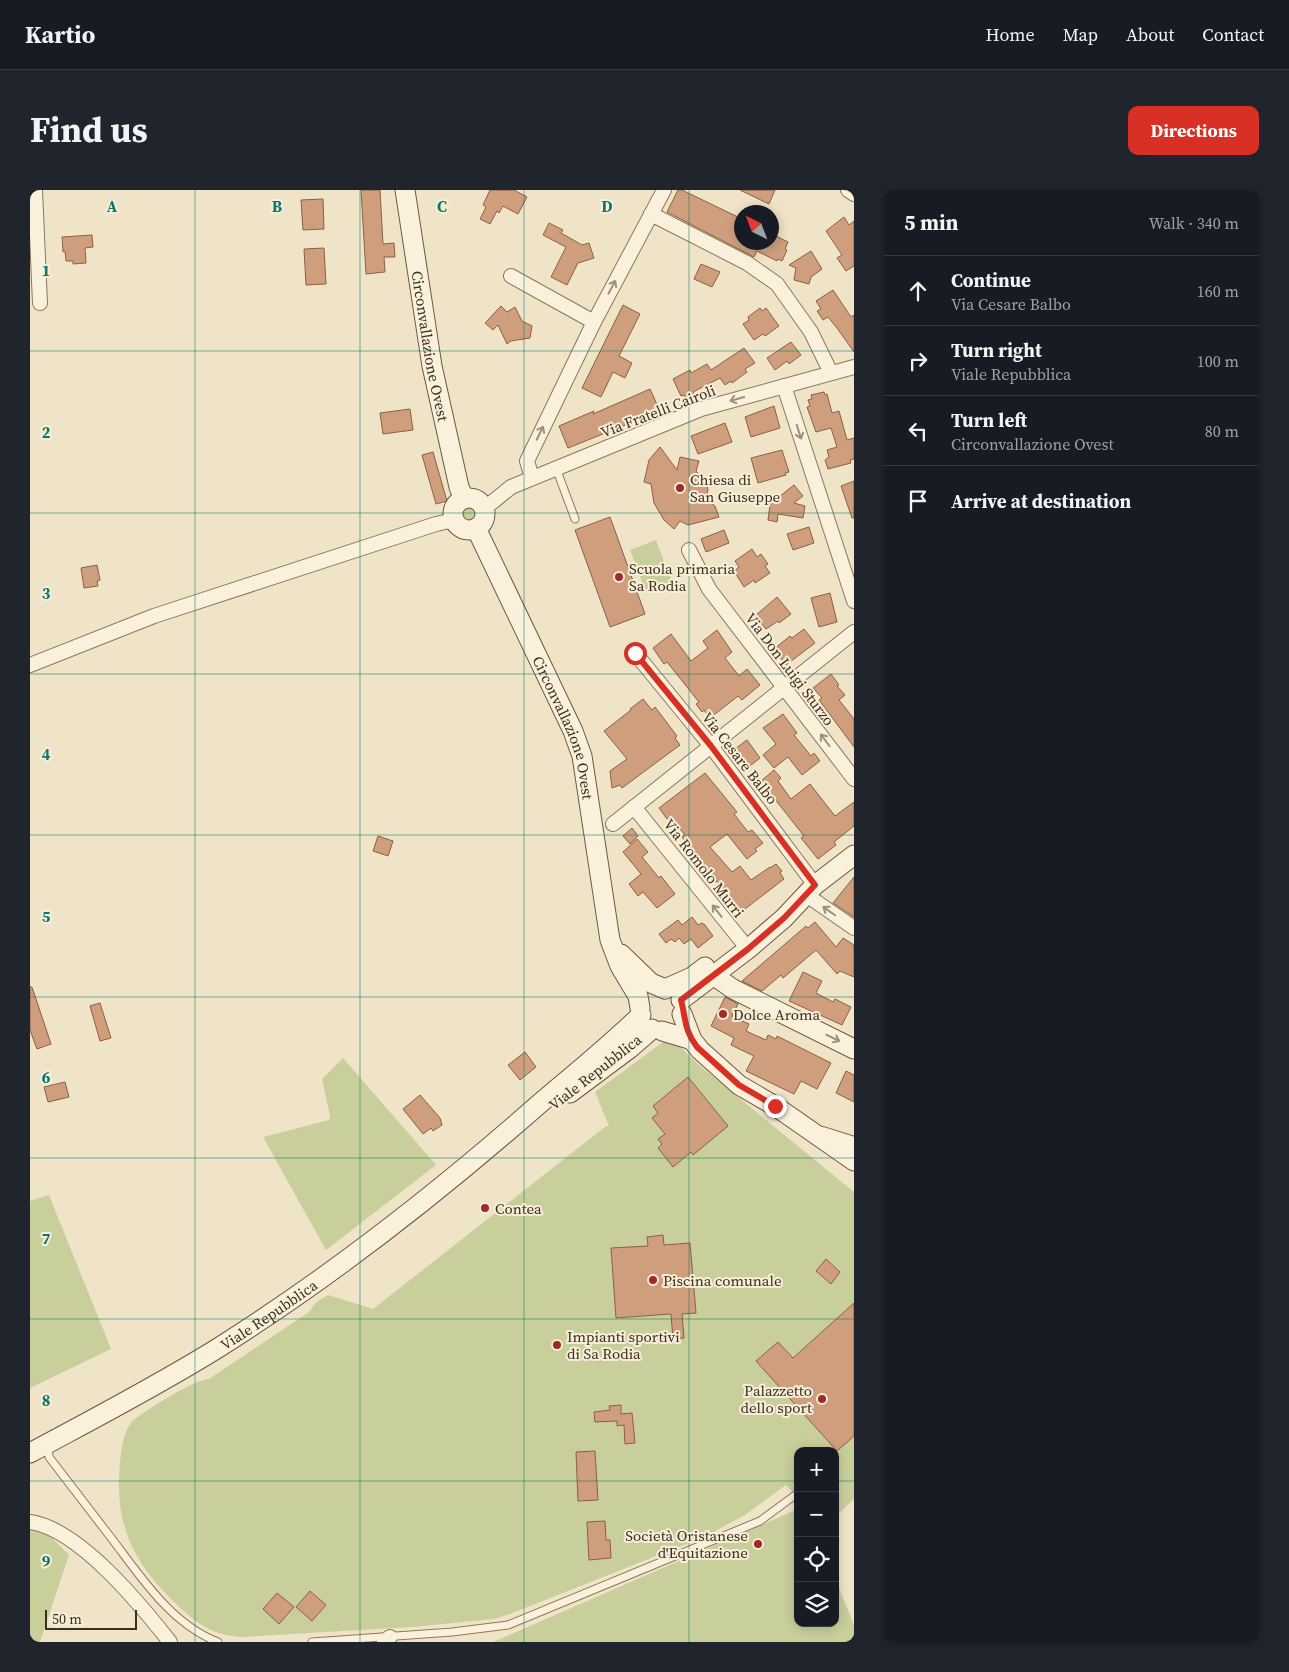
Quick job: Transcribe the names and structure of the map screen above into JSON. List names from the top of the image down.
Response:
{
  "streets": {
    "street": [
      "Circonvallazione Ovest",
      "Via Fratelli Cairoli",
      "Via Don Luigi Sturzo",
      "Via Cesare Balbo",
      "Via Romolo Murri",
      "Viale Repubblica"
    ]
  },
  "crossings": [
    ["Circonvallazione Ovest", "Via Fratelli Cairoli"],
    ["Circonvallazione Ovest", "Viale Repubblica"]
  ],
  "one_way": ["Via Fratelli Cairoli", "Via Don Luigi Sturzo"],
  "places": [
    "Chiesa di San Giuseppe",
    "Scuola primaria Sa Rodia",
    "Dolce Aroma",
    "Contea",
    "Piscina comunale",
    "Impianti sportivi di Sa Rodia",
    "Palazzetto dello sport",
    "Società Oristanese d'Equitazione"
  ],
  "scale_bar": "50 m",
  "north": "top left",
  "page": {
    "header": "Kartio",
    "nav": [
      "Home",
      "Map",
      "About",
      "Contact"
    ],
    "title": "Find us",
    "buttons": "Directions",
    "heading": ["5 min", "Walk · 340 m"],
    "list": [
      ["Continue", "Via Cesare Balbo", "160 m"],
      ["Turn right", "Viale Repubblica", "100 m"],
      ["Turn left", "Circonvallazione Ovest", "80 m"],
      "Arrive at destination"
    ],
    "map_buttons": ["+", "−"],
    "scale": "50 m"
  },
  "grid": {
    "columns": [
      "A",
      "B",
      "C",
      "D"
    ],
    "rows": [
      "1",
      "2",
      "3",
      "4",
      "5",
      "6",
      "7",
      "8",
      "9"
    ]
  }
}
